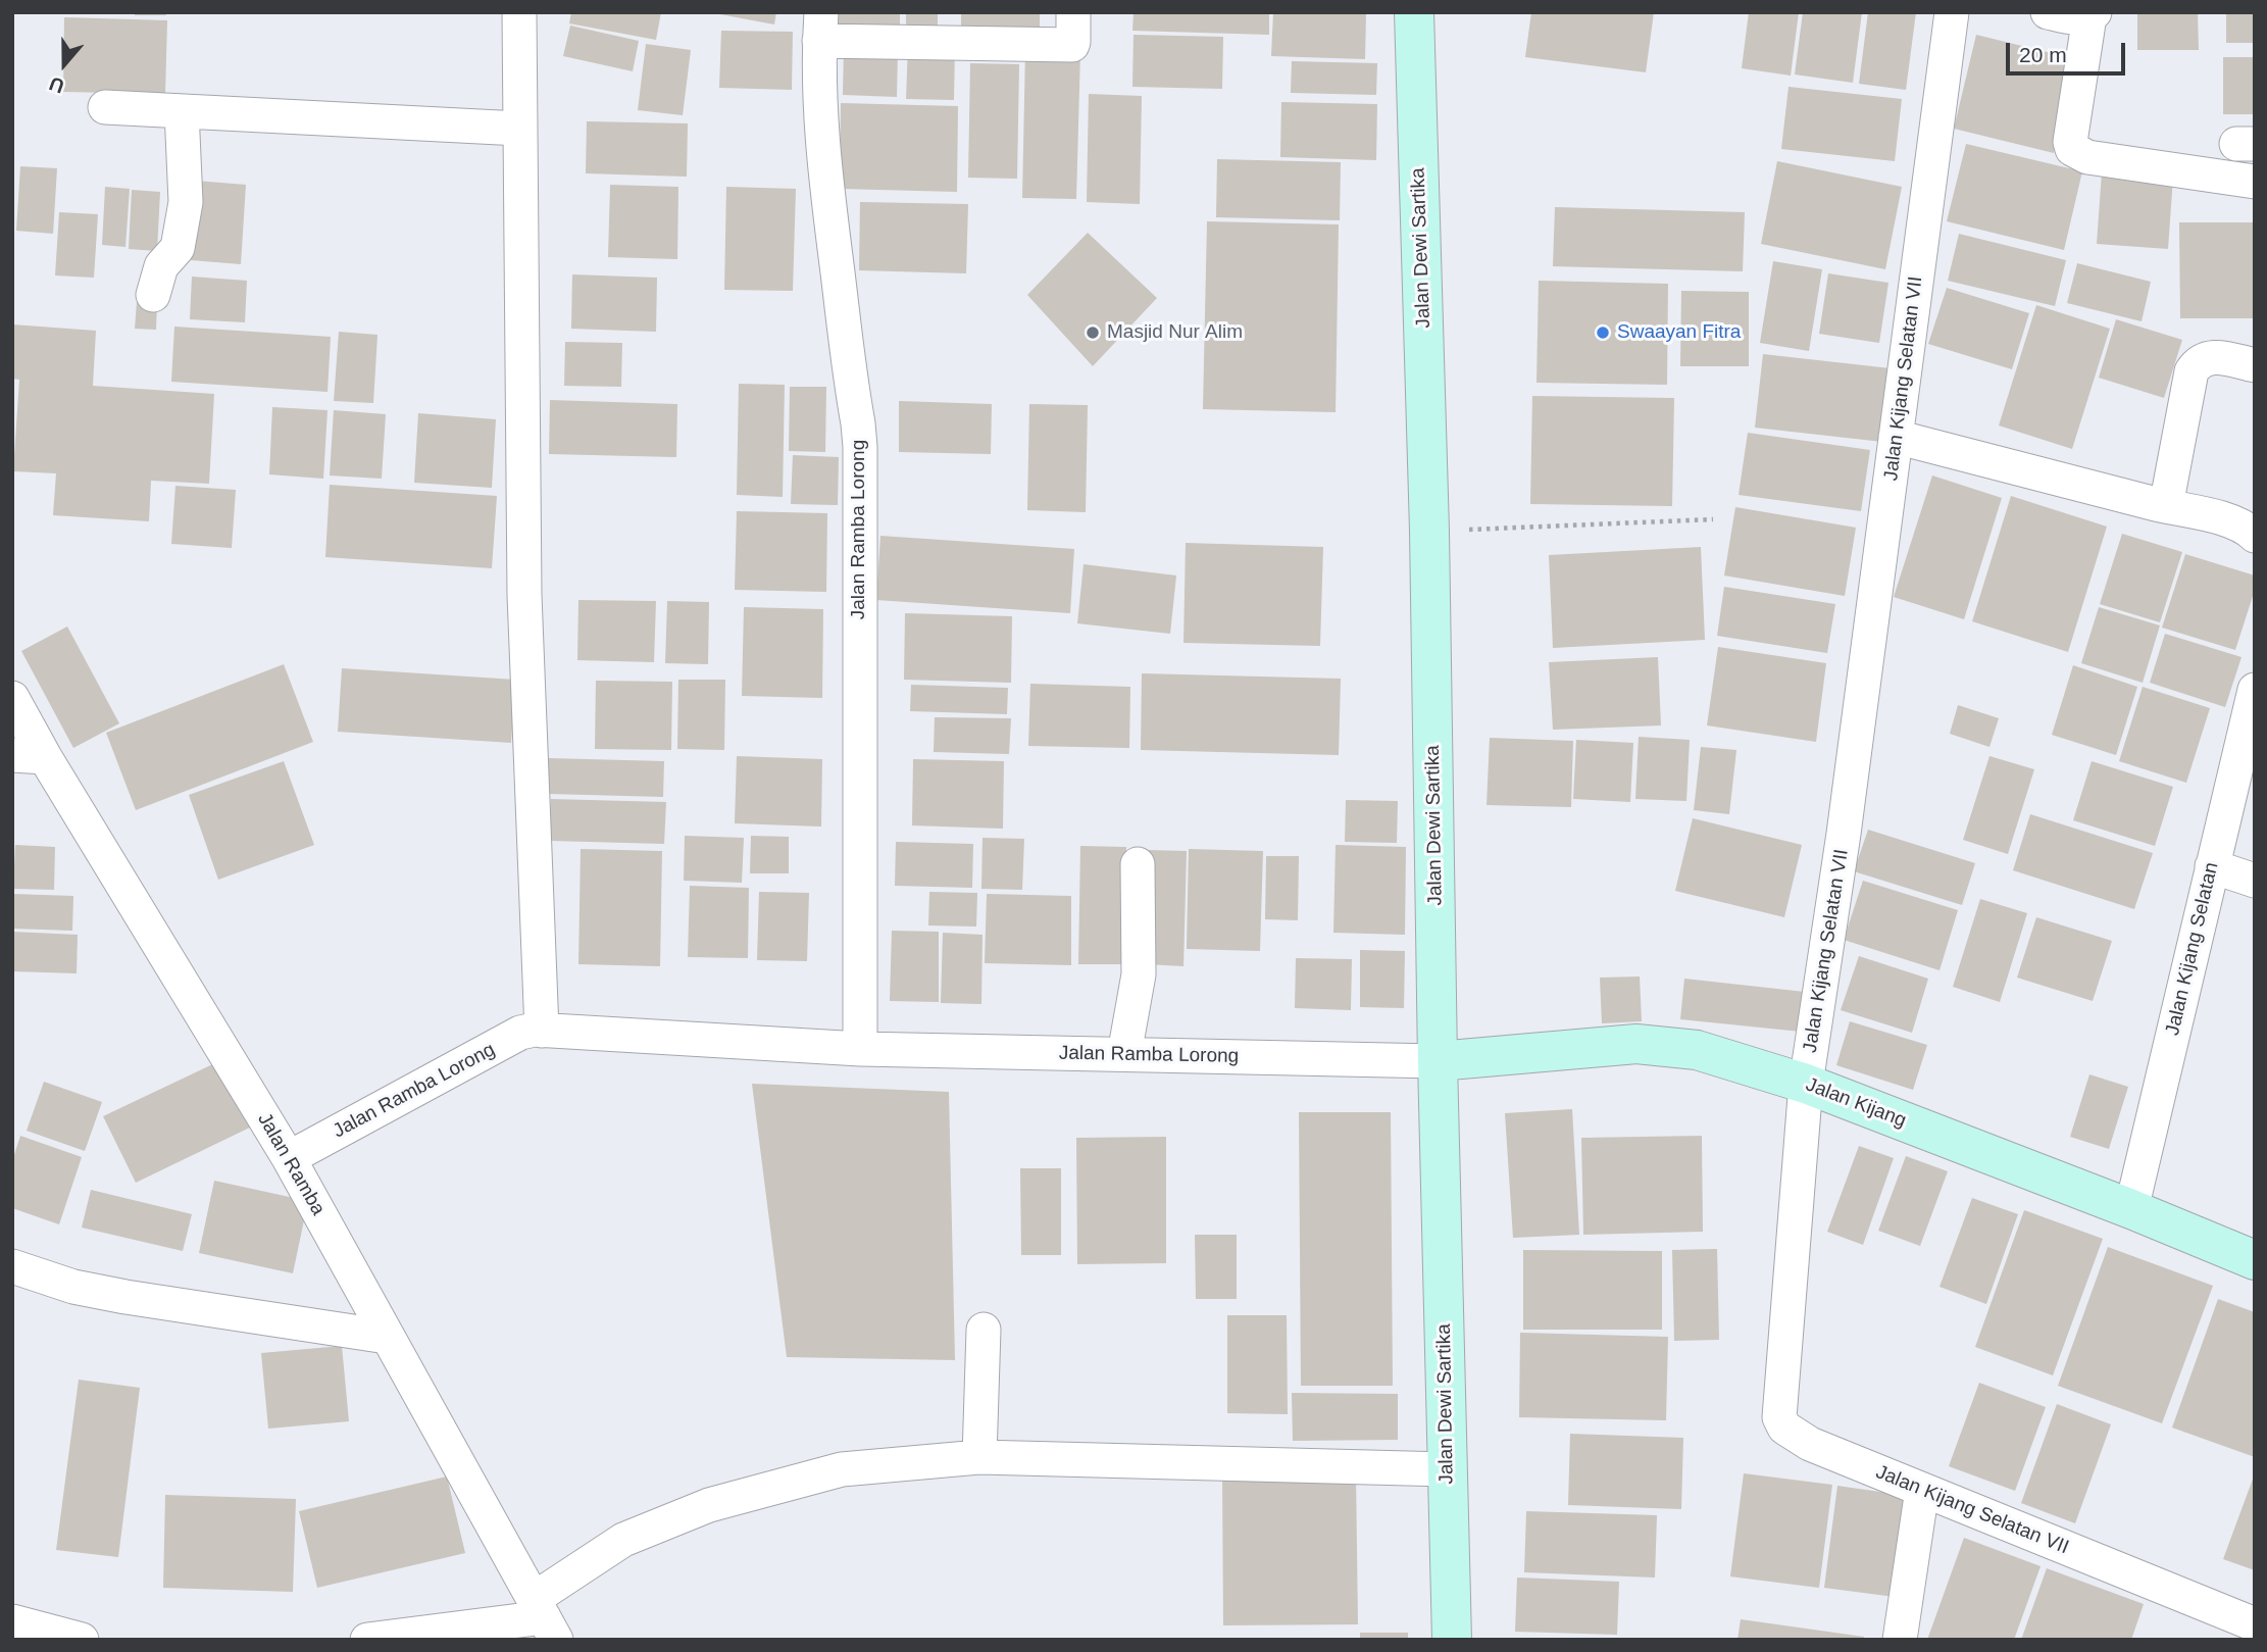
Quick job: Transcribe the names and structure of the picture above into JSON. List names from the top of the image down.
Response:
{
  "streets": {
    "main road": ["Jalan Dewi Sartika", "Jalan Kijang"],
    "street": [
      "Jalan Kijang Selatan VII",
      "Jalan Ramba Lorong",
      "Jalan Kijang Selatan",
      "Jalan Ramba"
    ]
  },
  "crossings": [
    ["Jalan Dewi Sartika", "Jalan Ramba Lorong"],
    ["Jalan Dewi Sartika", "Jalan Kijang"],
    ["Jalan Kijang Selatan VII", "Jalan Kijang"],
    ["Jalan Ramba Lorong", "Jalan Kijang"],
    ["Jalan Ramba Lorong", "Jalan Ramba"],
    ["Jalan Kijang Selatan", "Jalan Kijang"]
  ],
  "places": ["Masjid Nur Alim", "Swaayan Fitra"],
  "scale_bar": "20 m",
  "north": "bottom"
}
